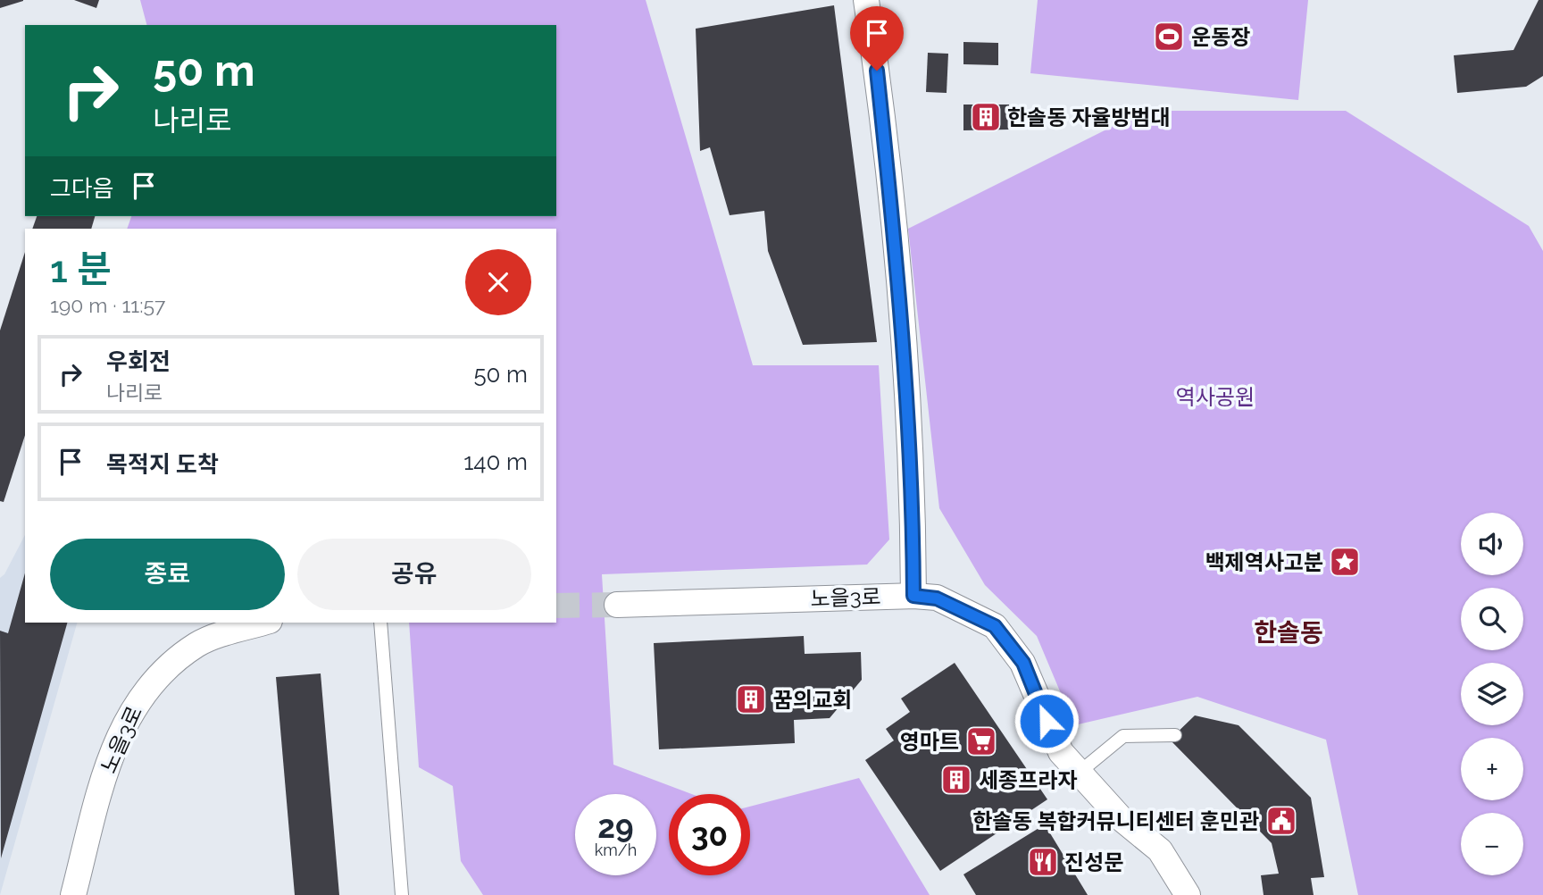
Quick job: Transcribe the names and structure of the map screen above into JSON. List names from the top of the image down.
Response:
{
  "streets": {
    "street": ["노을3로"]
  },
  "districts": ["한솔동"],
  "parks": ["역사공원"],
  "places": {
    "sports": ["운동장"],
    "building": ["한솔동 자율방범대", "꿈의교회", "세종프라자"],
    "place": ["백제역사고분"],
    "supermarket": ["영마트"],
    "public building": ["한솔동 복합커뮤니티센터 훈민관"],
    "restaurant": ["진성문"]
  },
  "page": {
    "turn": ["50 m", "나리로"],
    "then": "그다음",
    "heading": ["1 분", "190 m · 11:57"],
    "list": [
      {
        "name": "우회전",
        "note": "나리로",
        "value": "50 m"
      },
      {
        "name": "목적지 도착",
        "value": "140 m"
      }
    ],
    "map_buttons": ["+", "−"],
    "buttons": ["종료", "공유"],
    "speed": "29 km/h",
    "limit": "30"
  }
}
